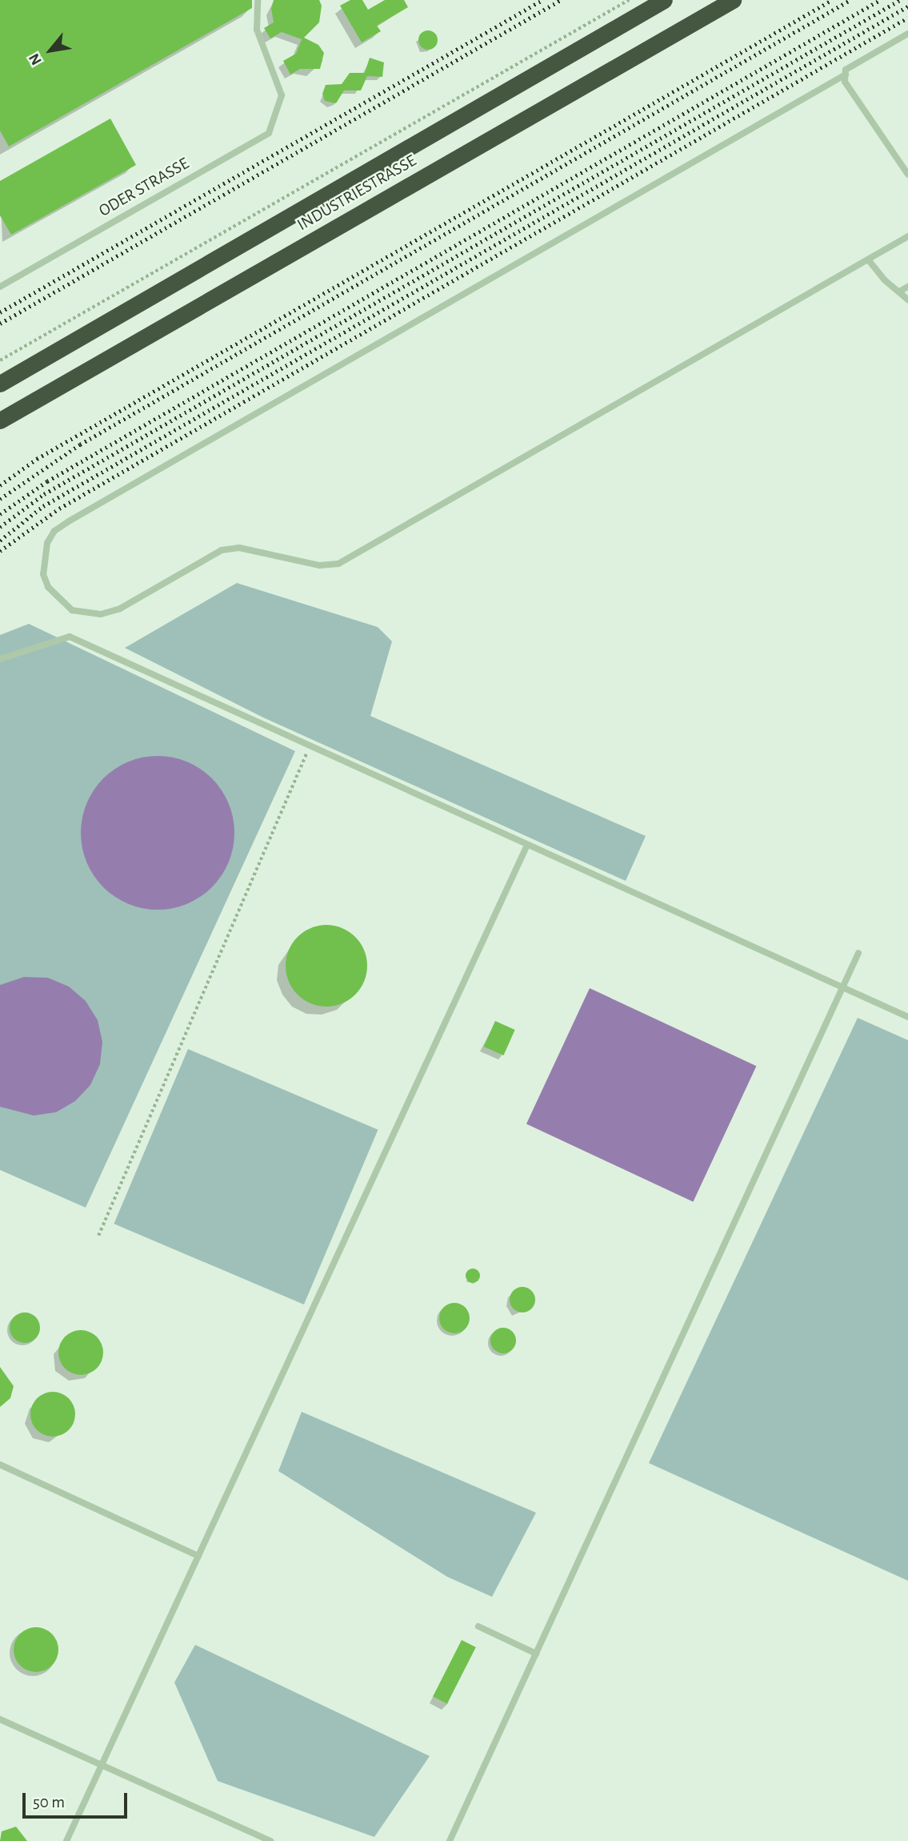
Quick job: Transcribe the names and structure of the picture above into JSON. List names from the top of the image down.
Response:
{
  "streets": {
    "highway": ["INDUSTRIESTRASSE"],
    "lane": ["ODER STRASSE"]
  },
  "scale_bar": "50 m",
  "north": "bottom left"
}
